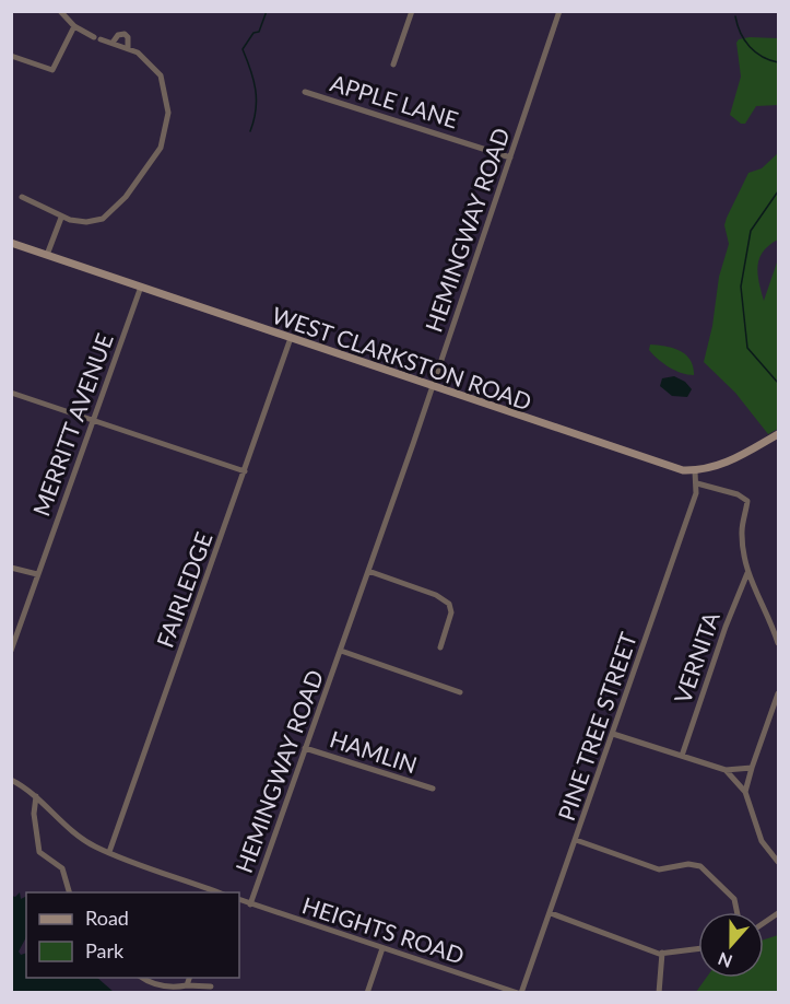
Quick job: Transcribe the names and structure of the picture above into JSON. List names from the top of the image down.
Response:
{
  "streets": {
    "main road": ["WEST CLARKSTON ROAD"],
    "street": [
      "APPLE LANE",
      "HEMINGWAY ROAD",
      "MERRITT AVENUE",
      "FAIRLEDGE",
      "VERNITA",
      "PINE TREE STREET",
      "HAMLIN",
      "HEIGHTS ROAD"
    ]
  },
  "crossings": [
    ["APPLE LANE", "HEMINGWAY ROAD"],
    ["HEMINGWAY ROAD", "WEST CLARKSTON ROAD"],
    ["HEMINGWAY ROAD", "HAMLIN"],
    ["HEMINGWAY ROAD", "HEIGHTS ROAD"],
    ["WEST CLARKSTON ROAD", "MERRITT AVENUE"],
    ["WEST CLARKSTON ROAD", "FAIRLEDGE"],
    ["WEST CLARKSTON ROAD", "PINE TREE STREET"],
    ["PINE TREE STREET", "HEIGHTS ROAD"]
  ],
  "legend": ["Road", "Park"],
  "north": "bottom"
}
